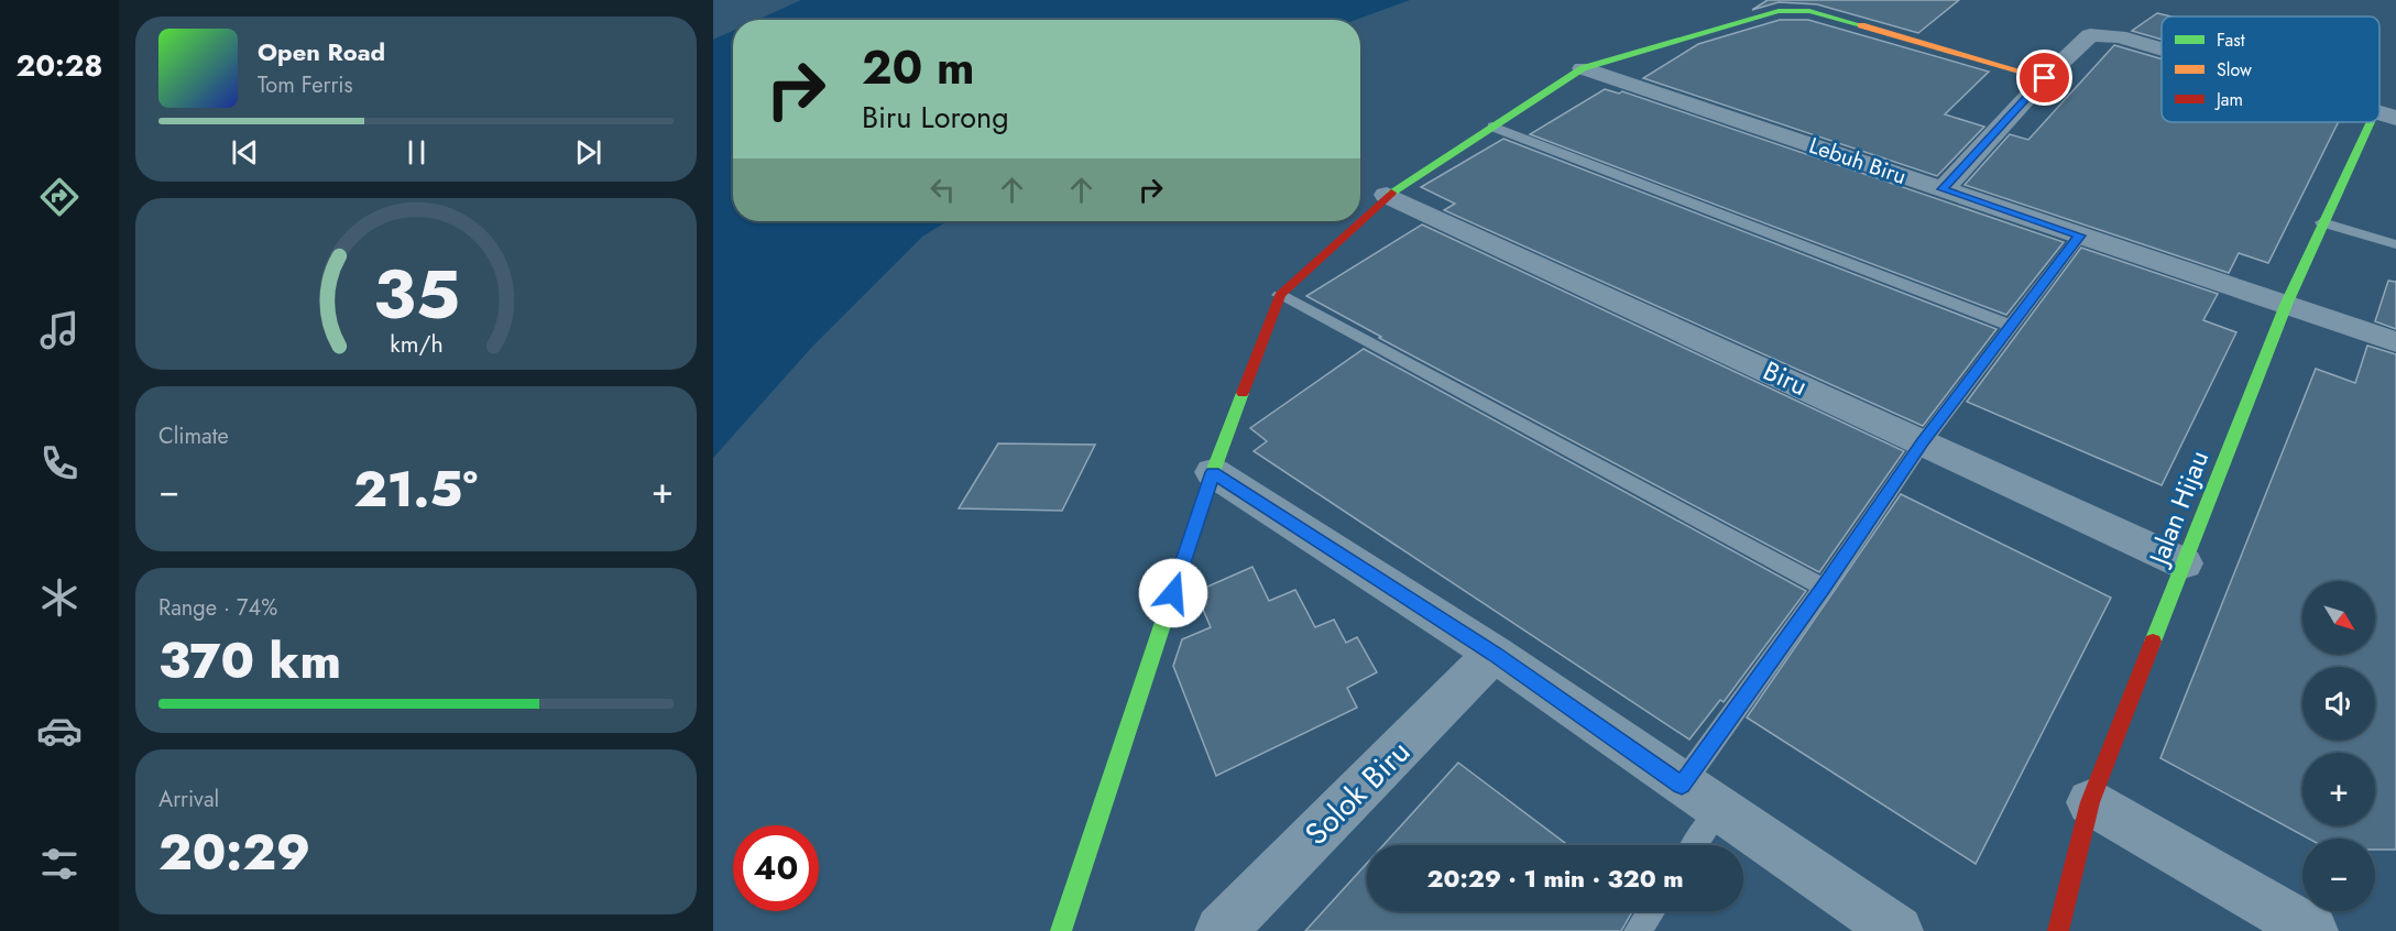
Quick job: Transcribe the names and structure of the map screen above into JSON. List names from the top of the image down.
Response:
{
  "streets": {
    "street": [
      "Lebuh Biru",
      "Biru",
      "Jalan Hijau",
      "Solok Biru"
    ]
  },
  "crossings": [
    ["Lebuh Biru", "Jalan Hijau"],
    ["Biru", "Jalan Hijau"]
  ],
  "legend": ["Fast", "Slow", "Jam"],
  "north": "bottom right",
  "page": {
    "tabs": "20:28",
    "turn": ["20 m", "Biru Lorong"],
    "song": ["Open Road", "Tom Ferris"],
    "tile": [
      "Climate",
      ["Range · 74%", "370 km"],
      ["Arrival", "20:29"]
    ],
    "heat": ["−", "21.5°", "+"],
    "map_buttons": ["+", "−"],
    "limit": "40",
    "trip": "20:29 · 1 min · 320 m",
    "gauge": ["35", "km/h"]
  }
}
